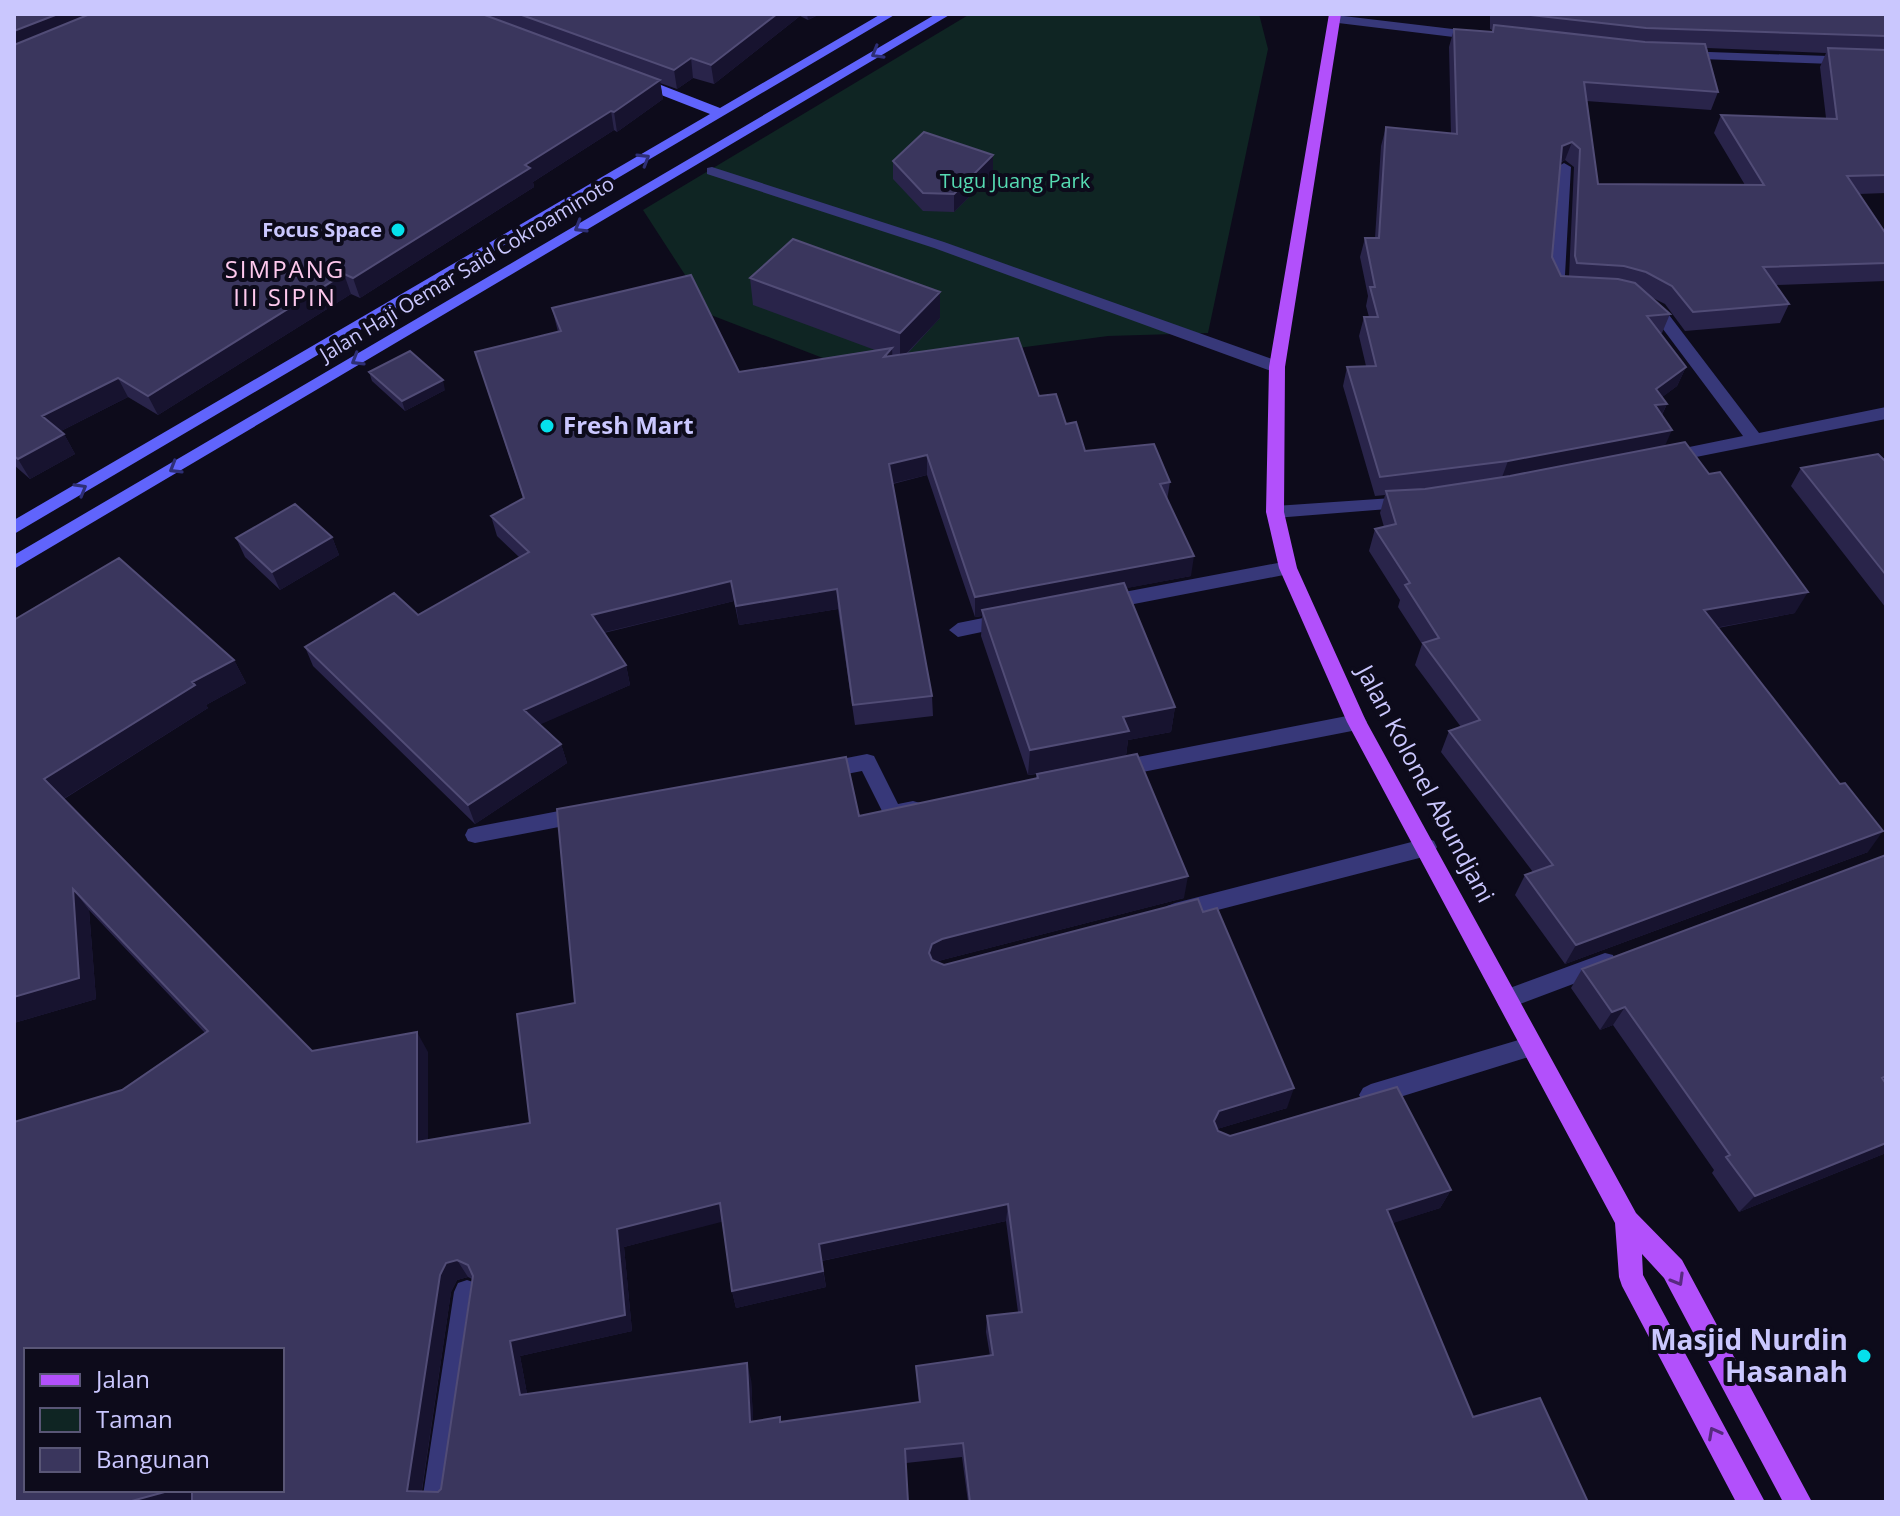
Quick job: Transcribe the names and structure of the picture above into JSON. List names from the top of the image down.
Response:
{
  "streets": {
    "main road": ["Jalan Haji Oemar Said Cokroaminoto", "Jalan Kolonel Abundjani"]
  },
  "districts": ["SIMPANG III SIPIN"],
  "parks": ["Tugu Juang Park"],
  "places": ["Focus Space", "Fresh Mart", "Masjid Nurdin Hasanah"],
  "legend": ["Jalan", "Taman", "Bangunan"]
}
